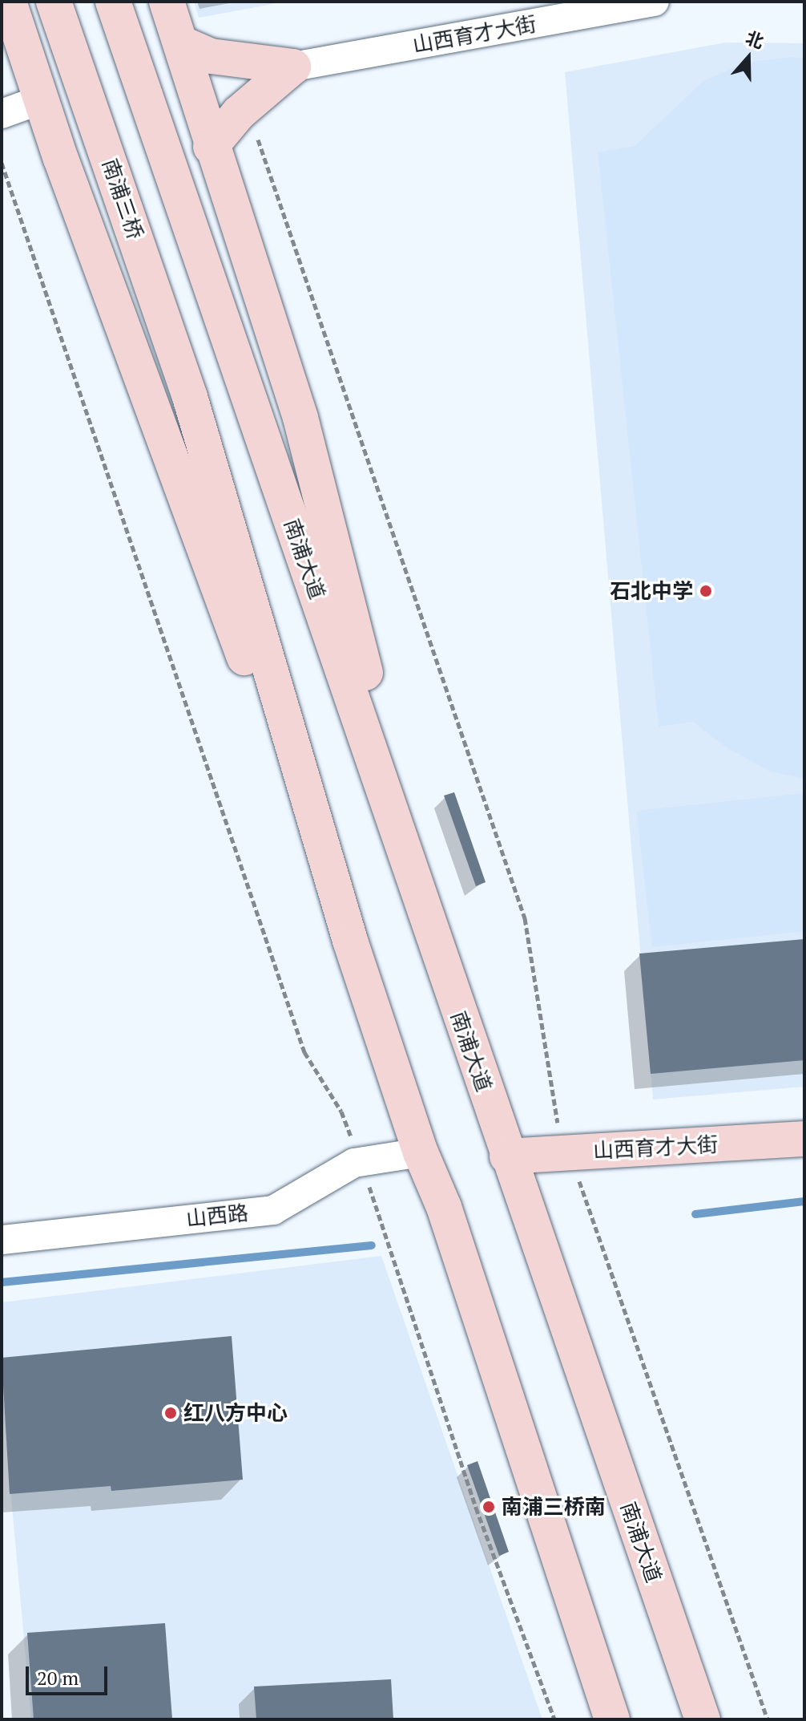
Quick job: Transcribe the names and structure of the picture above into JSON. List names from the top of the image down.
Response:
{
  "streets": {
    "main road": ["山西育才大街", "南浦三桥", "南浦大道"],
    "street": ["山西路"]
  },
  "crossings": [
    ["山西育才大街", "南浦大道"]
  ],
  "places": ["石北中学", "红八方中心", "南浦三桥南"],
  "scale_bar": "20 m",
  "north": "top"
}
